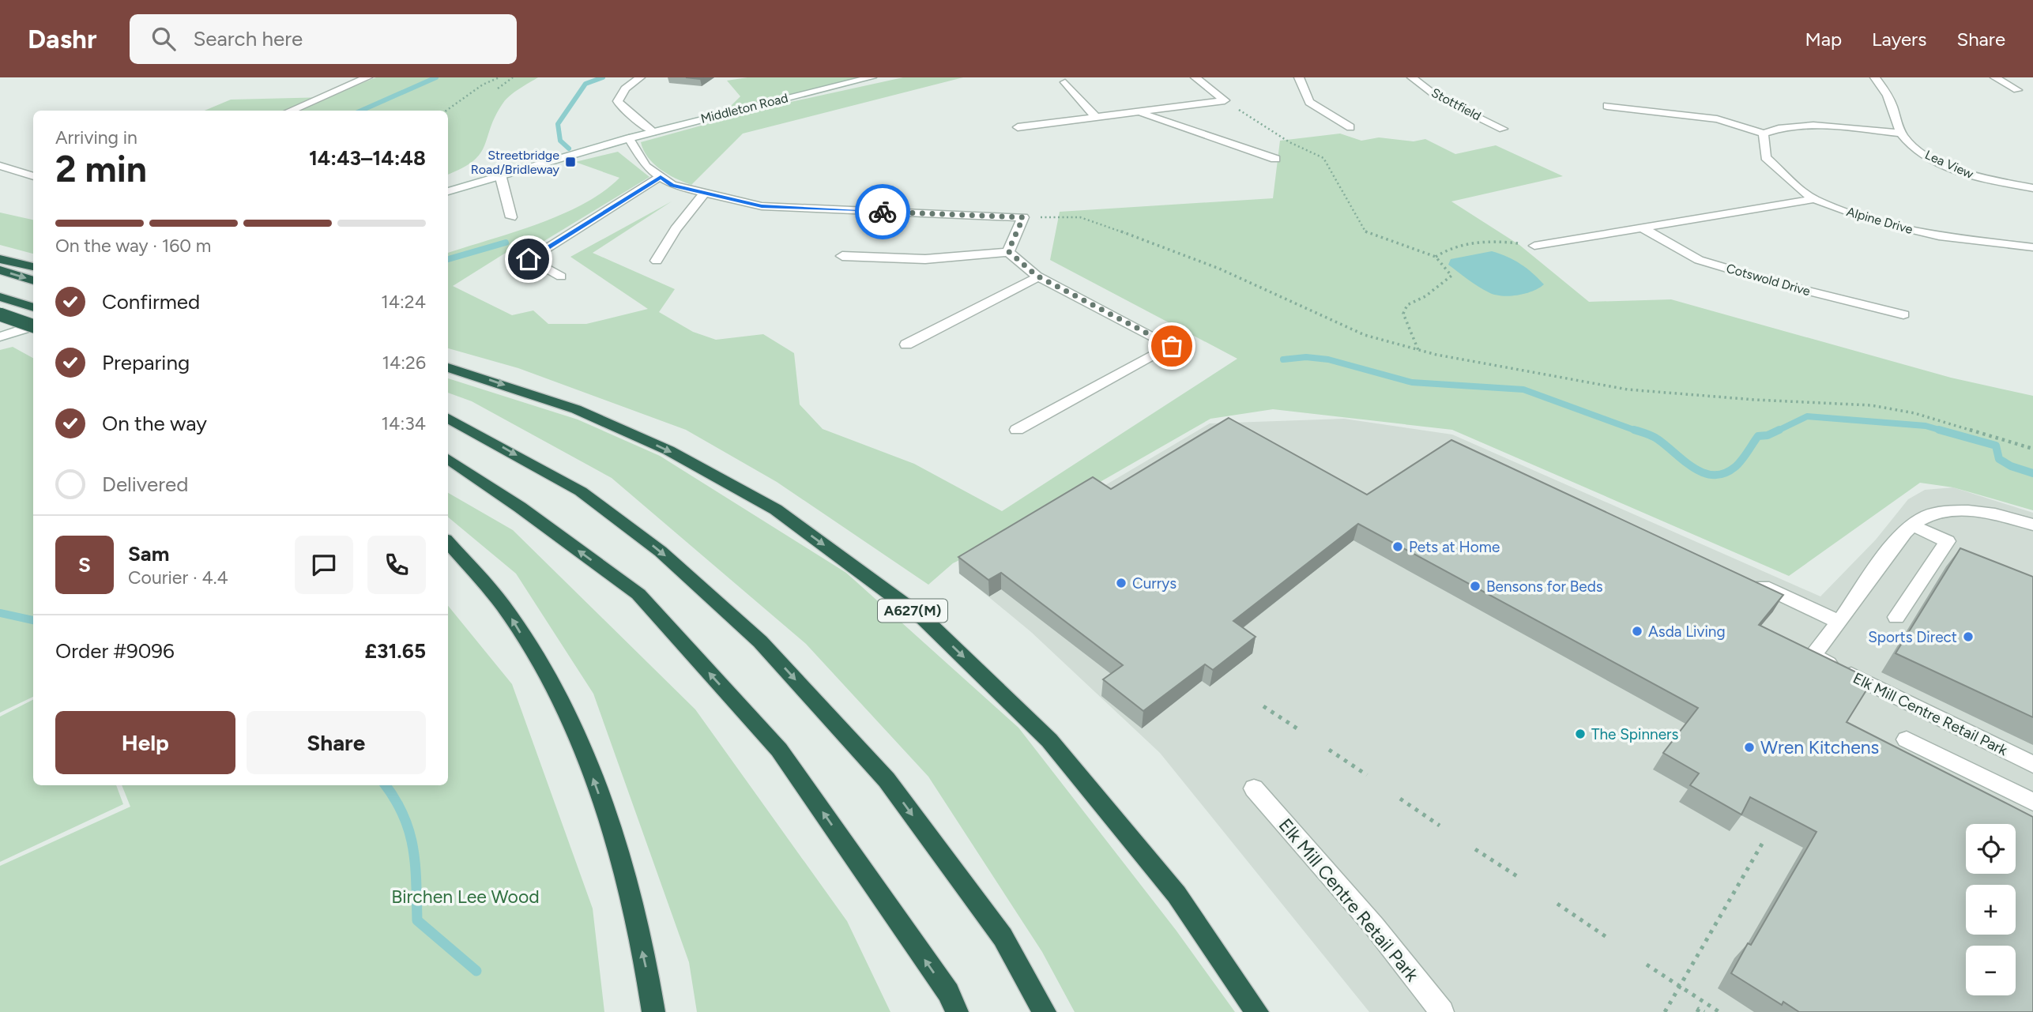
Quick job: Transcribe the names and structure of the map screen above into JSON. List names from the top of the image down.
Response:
{
  "streets": {
    "highway": ["A627(M)"],
    "street": [
      "Stottfield",
      "Middleton Road",
      "Lea View",
      "Alpine Drive",
      "Cotswold Drive",
      "Elk Mill Centre Retail Park"
    ]
  },
  "parks": ["Birchen Lee Wood"],
  "places": {
    "transit": ["Streetbridge Road/Bridleway"],
    "other": [
      "Pets at Home",
      "Currys",
      "Bensons for Beds",
      "Asda Living",
      "Sports Direct",
      "The Spinners",
      "Wren Kitchens"
    ]
  },
  "page": {
    "header": "Dashr",
    "search": "Search here",
    "nav": ["Map", "Layers", "Share"],
    "heading": ["2 min", "Arriving in", "14:43–14:48"],
    "panel": [
      "Sam",
      "Courier · 4.4",
      "Order #9096",
      "£31.65"
    ],
    "bar": "On the way · 160 m",
    "list": [
      ["Confirmed", "14:24"],
      ["Preparing", "14:26"],
      ["On the way", "14:34"],
      "Delivered"
    ],
    "round": "S",
    "buttons": ["Help", "Share"],
    "map_buttons": ["+", "−"]
  }
}
